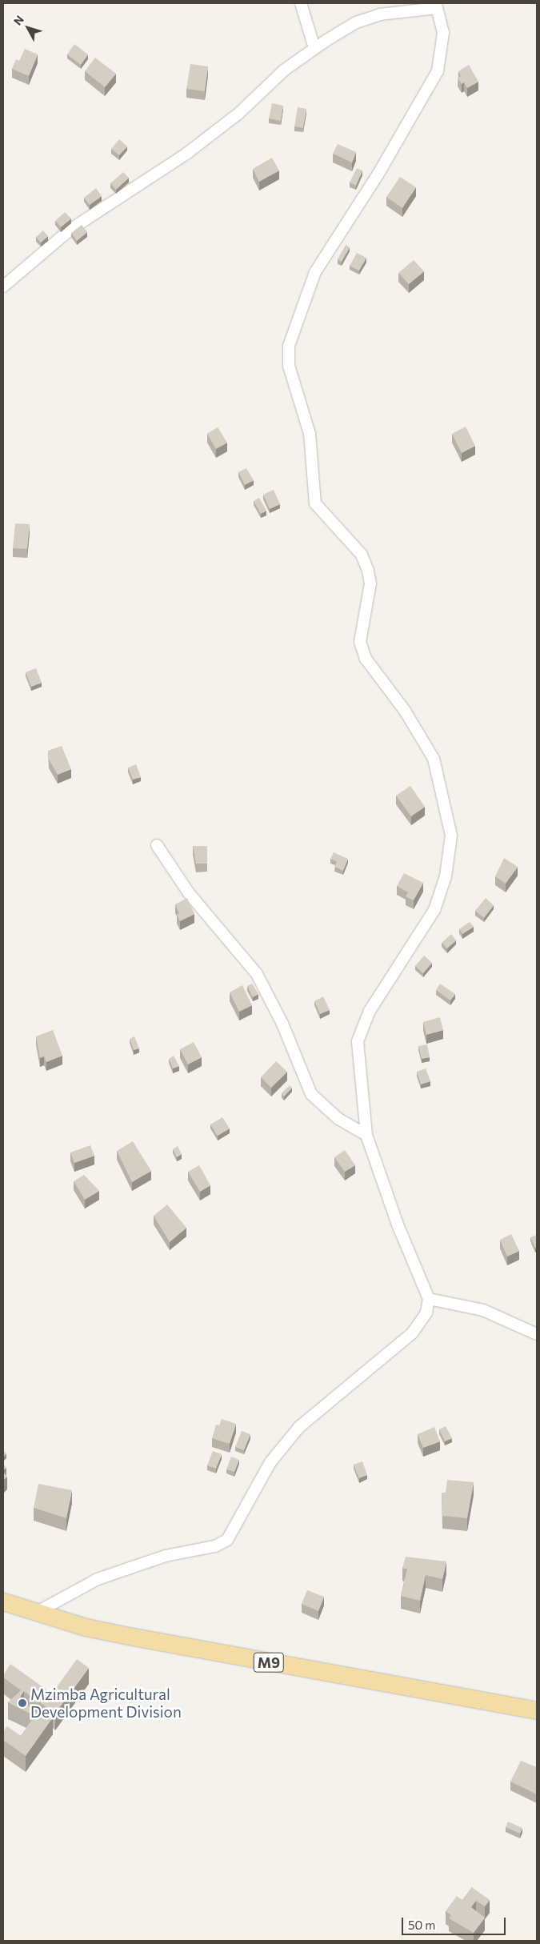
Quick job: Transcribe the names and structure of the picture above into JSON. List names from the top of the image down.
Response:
{
  "streets": {
    "main road": ["M9"]
  },
  "places": ["Mzimba Agricultural Development Division"],
  "scale_bar": "50 m",
  "north": "top left"
}
